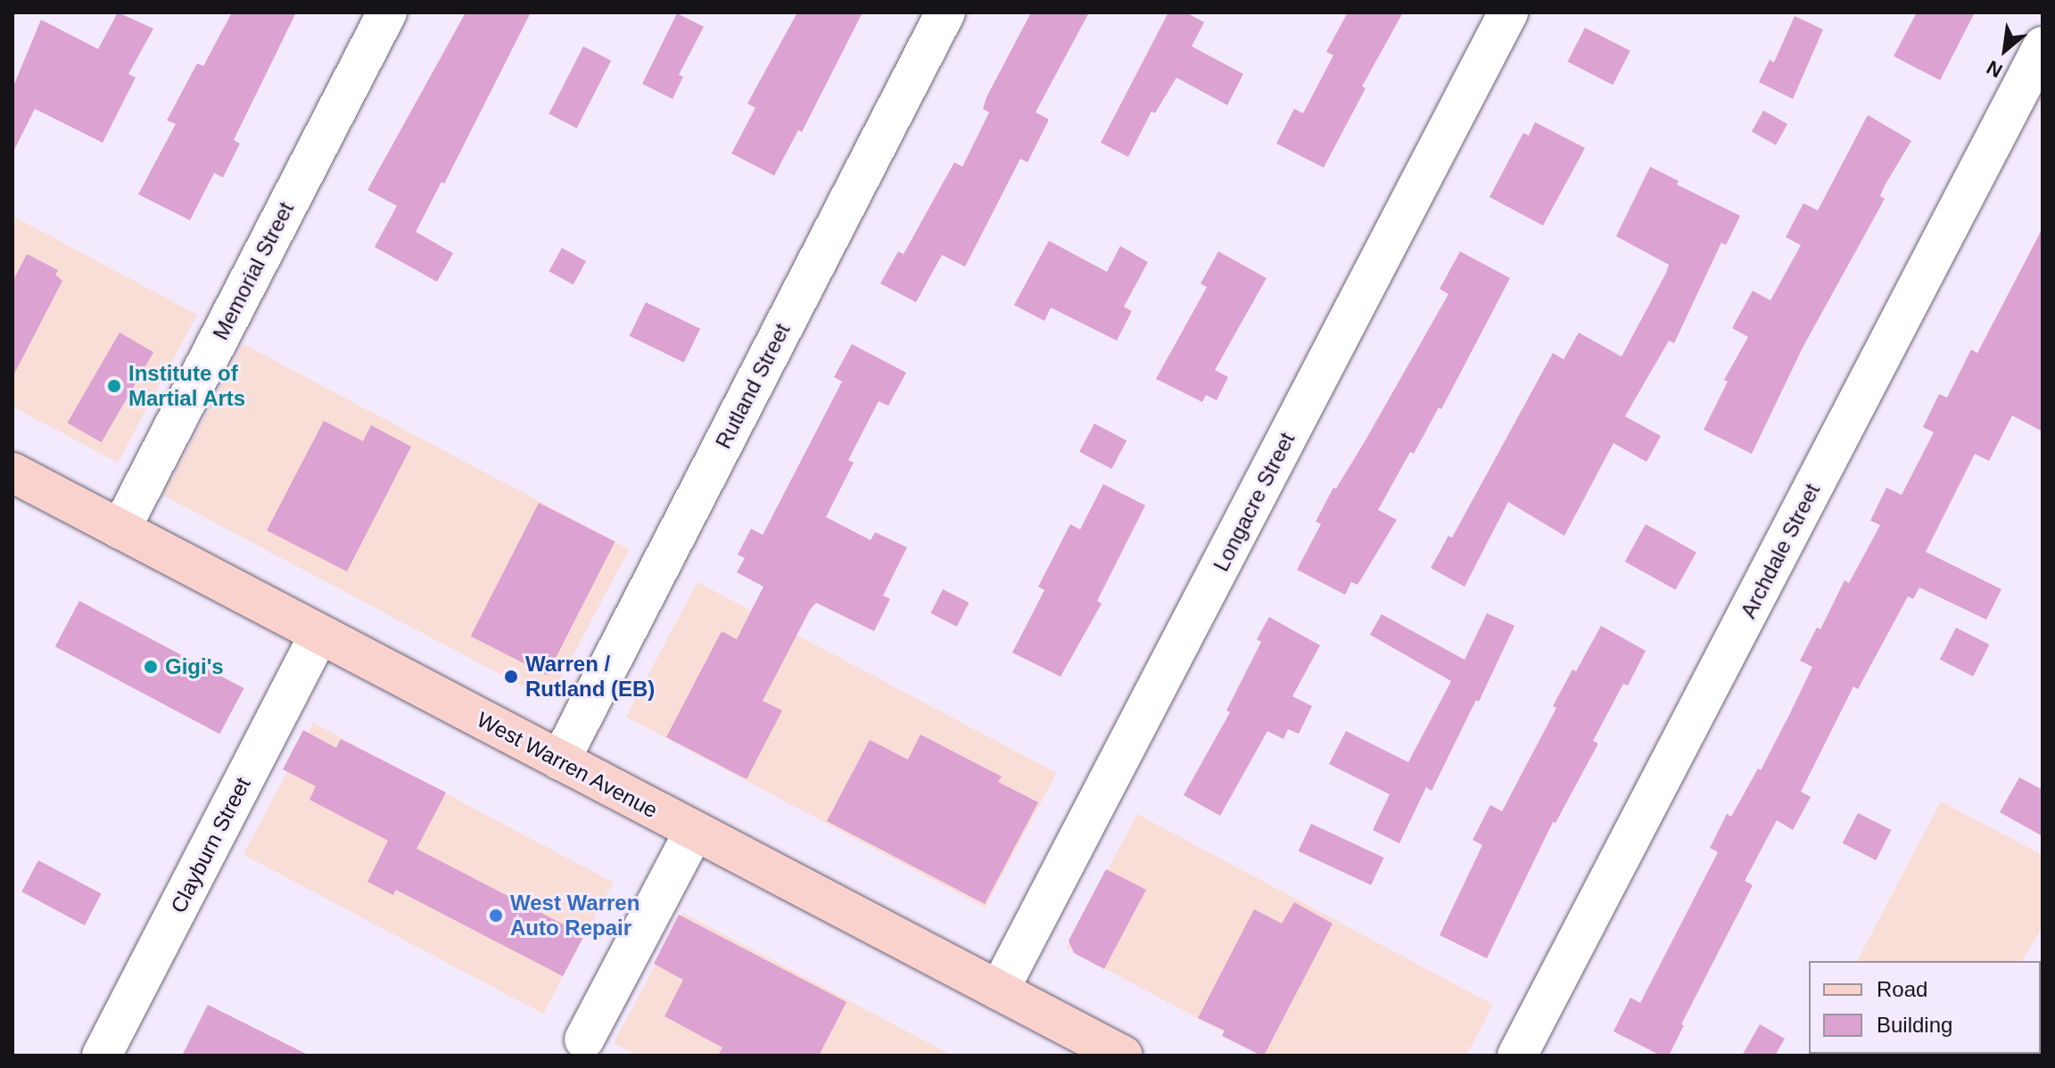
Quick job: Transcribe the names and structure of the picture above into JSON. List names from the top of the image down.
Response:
{
  "streets": {
    "main road": ["West Warren Avenue"],
    "street": [
      "Memorial Street",
      "Rutland Street",
      "Longacre Street",
      "Archdale Street",
      "Clayburn Street"
    ]
  },
  "crossings": [
    ["Memorial Street", "West Warren Avenue"],
    ["Rutland Street", "West Warren Avenue"],
    ["Longacre Street", "West Warren Avenue"],
    ["West Warren Avenue", "Clayburn Street"]
  ],
  "places": [
    "Institute of Martial Arts",
    "Gigi's",
    "Warren / Rutland (EB)",
    "West Warren Auto Repair"
  ],
  "legend": ["Road", "Building"],
  "north": "bottom left"
}
